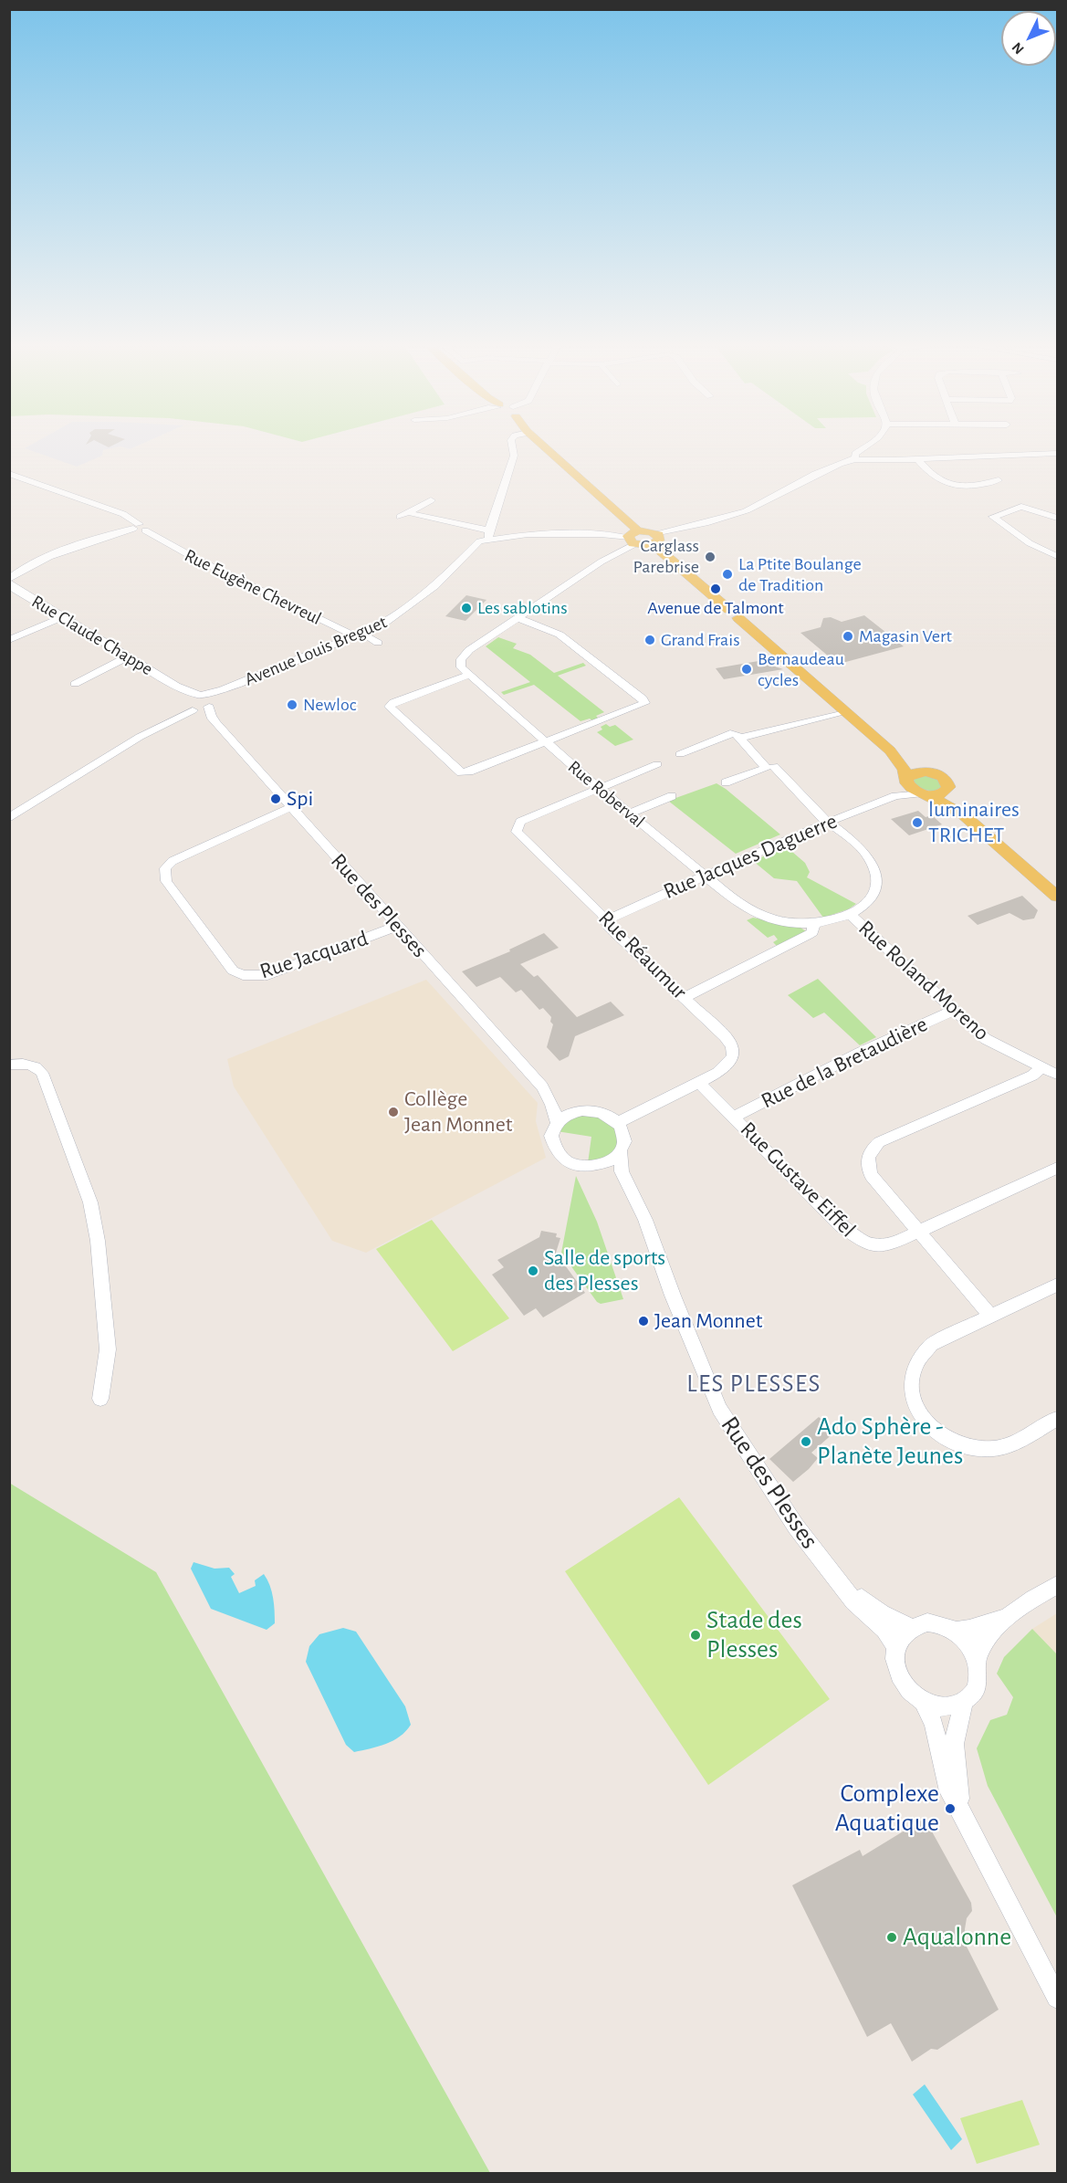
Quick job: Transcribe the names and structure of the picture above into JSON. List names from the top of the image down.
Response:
{
  "streets": {
    "street": [
      "Rue Eugène Chevreul",
      "Rue Claude Chappe",
      "Avenue Louis Breguet",
      "Rue Roberval",
      "Rue Jacques Daguerre",
      "Rue des Plesses",
      "Rue Jacquard",
      "Rue Réaumur",
      "Rue Roland Moreno",
      "Rue de la Bretaudière",
      "Rue Gustave Eiffel"
    ]
  },
  "crossings": [
    ["Rue Eugène Chevreul", "Rue Claude Chappe"],
    ["Rue Eugène Chevreul", "Avenue Louis Breguet"],
    ["Rue Claude Chappe", "Avenue Louis Breguet"],
    ["Rue Claude Chappe", "Rue des Plesses"],
    ["Avenue Louis Breguet", "Rue des Plesses"],
    ["Rue Roberval", "Rue Jacques Daguerre"],
    ["Rue Roberval", "Rue Réaumur"],
    ["Rue Roberval", "Rue Roland Moreno"],
    ["Rue Jacques Daguerre", "Rue Réaumur"],
    ["Rue des Plesses", "Rue Jacquard"],
    ["Rue des Plesses", "Rue Réaumur"],
    ["Rue Réaumur", "Rue Gustave Eiffel"],
    ["Rue Roland Moreno", "Rue de la Bretaudière"],
    ["Rue de la Bretaudière", "Rue Gustave Eiffel"]
  ],
  "districts": ["LES PLESSES"],
  "places": [
    "Carglass Parebrise",
    "La Ptite Boulange de Tradition",
    "Avenue de Talmont",
    "Les sablotins",
    "Magasin Vert",
    "Grand Frais",
    "Bernaudeau cycles",
    "Newloc",
    "Spi",
    "luminaires TRICHET",
    "Collège Jean Monnet",
    "Salle de sports des Plesses",
    "Jean Monnet",
    "Ado Sphère - Planète Jeunes",
    "Stade des Plesses",
    "Complexe Aquatique",
    "Aqualonne"
  ],
  "north": "bottom left"
}
